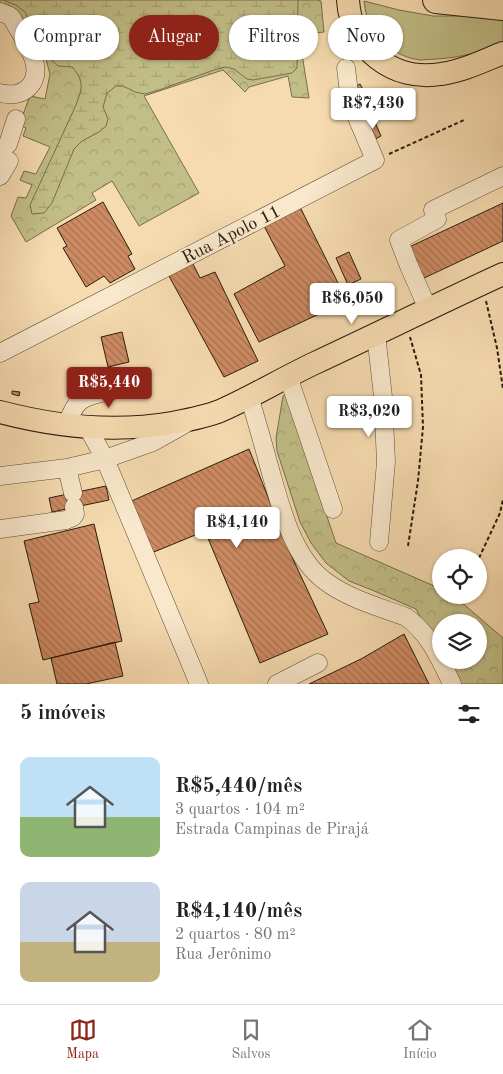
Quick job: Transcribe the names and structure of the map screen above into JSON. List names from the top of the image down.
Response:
{
  "streets": {
    "street": ["Rua Apolo 11"]
  },
  "page": {
    "chip": [
      "Comprar",
      "Alugar",
      "Filtros",
      "Novo"
    ],
    "price": [
      "R$7,430",
      "R$6,050",
      "R$5,440",
      "R$3,020",
      "R$4,140"
    ],
    "heading": "5 imóveis",
    "list": [
      {
        "name": "R$5,440/mês",
        "note": "3 quartos · 104 m² · Estrada Campinas de Pirajá"
      },
      {
        "name": "R$4,140/mês",
        "note": "2 quartos · 80 m² · Rua Jerônimo"
      }
    ],
    "tabs": ["Mapa", "Salvos", "Início"]
  }
}
